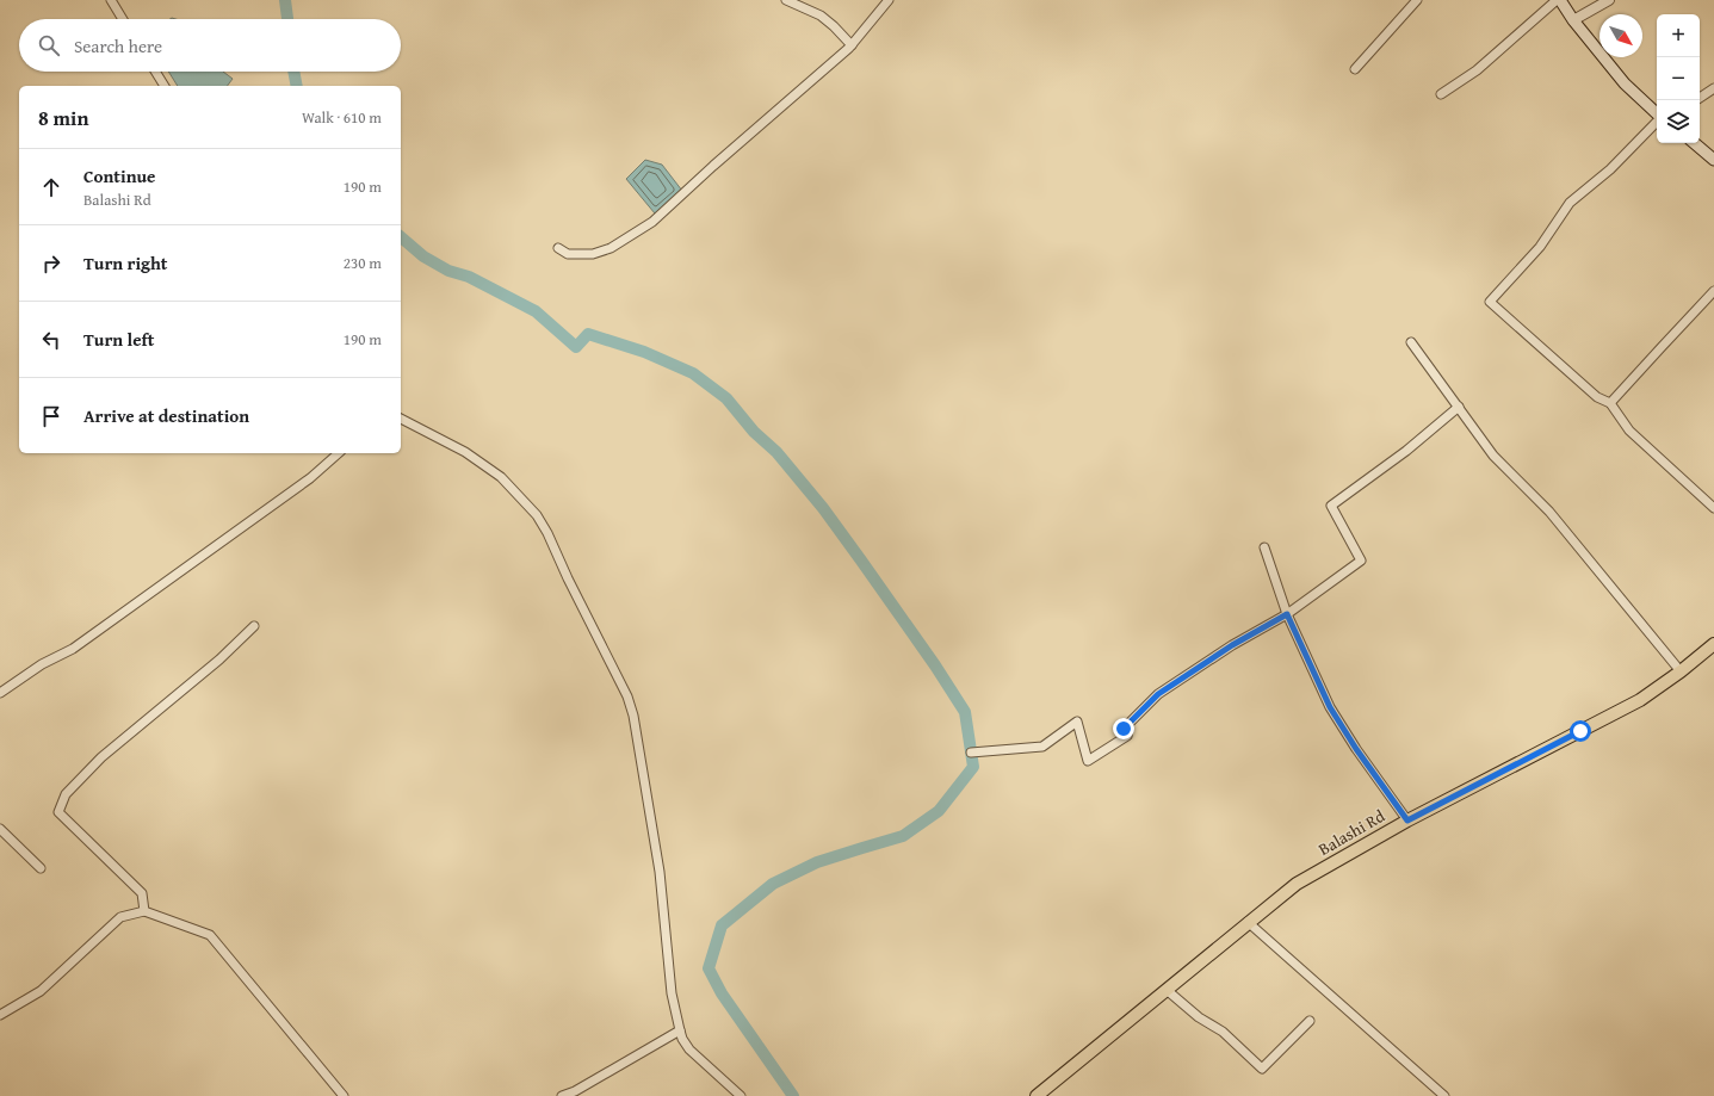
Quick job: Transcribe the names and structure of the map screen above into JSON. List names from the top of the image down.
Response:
{
  "streets": {
    "main road": ["Balashi Rd"]
  },
  "north": "bottom right",
  "page": {
    "map_buttons": ["+", "−"],
    "search": "Search here",
    "heading": ["8 min", "Walk · 610 m"],
    "list": [
      ["Continue", "Balashi Rd", "190 m"],
      ["Turn right", "230 m"],
      ["Turn left", "190 m"],
      "Arrive at destination"
    ]
  }
}
